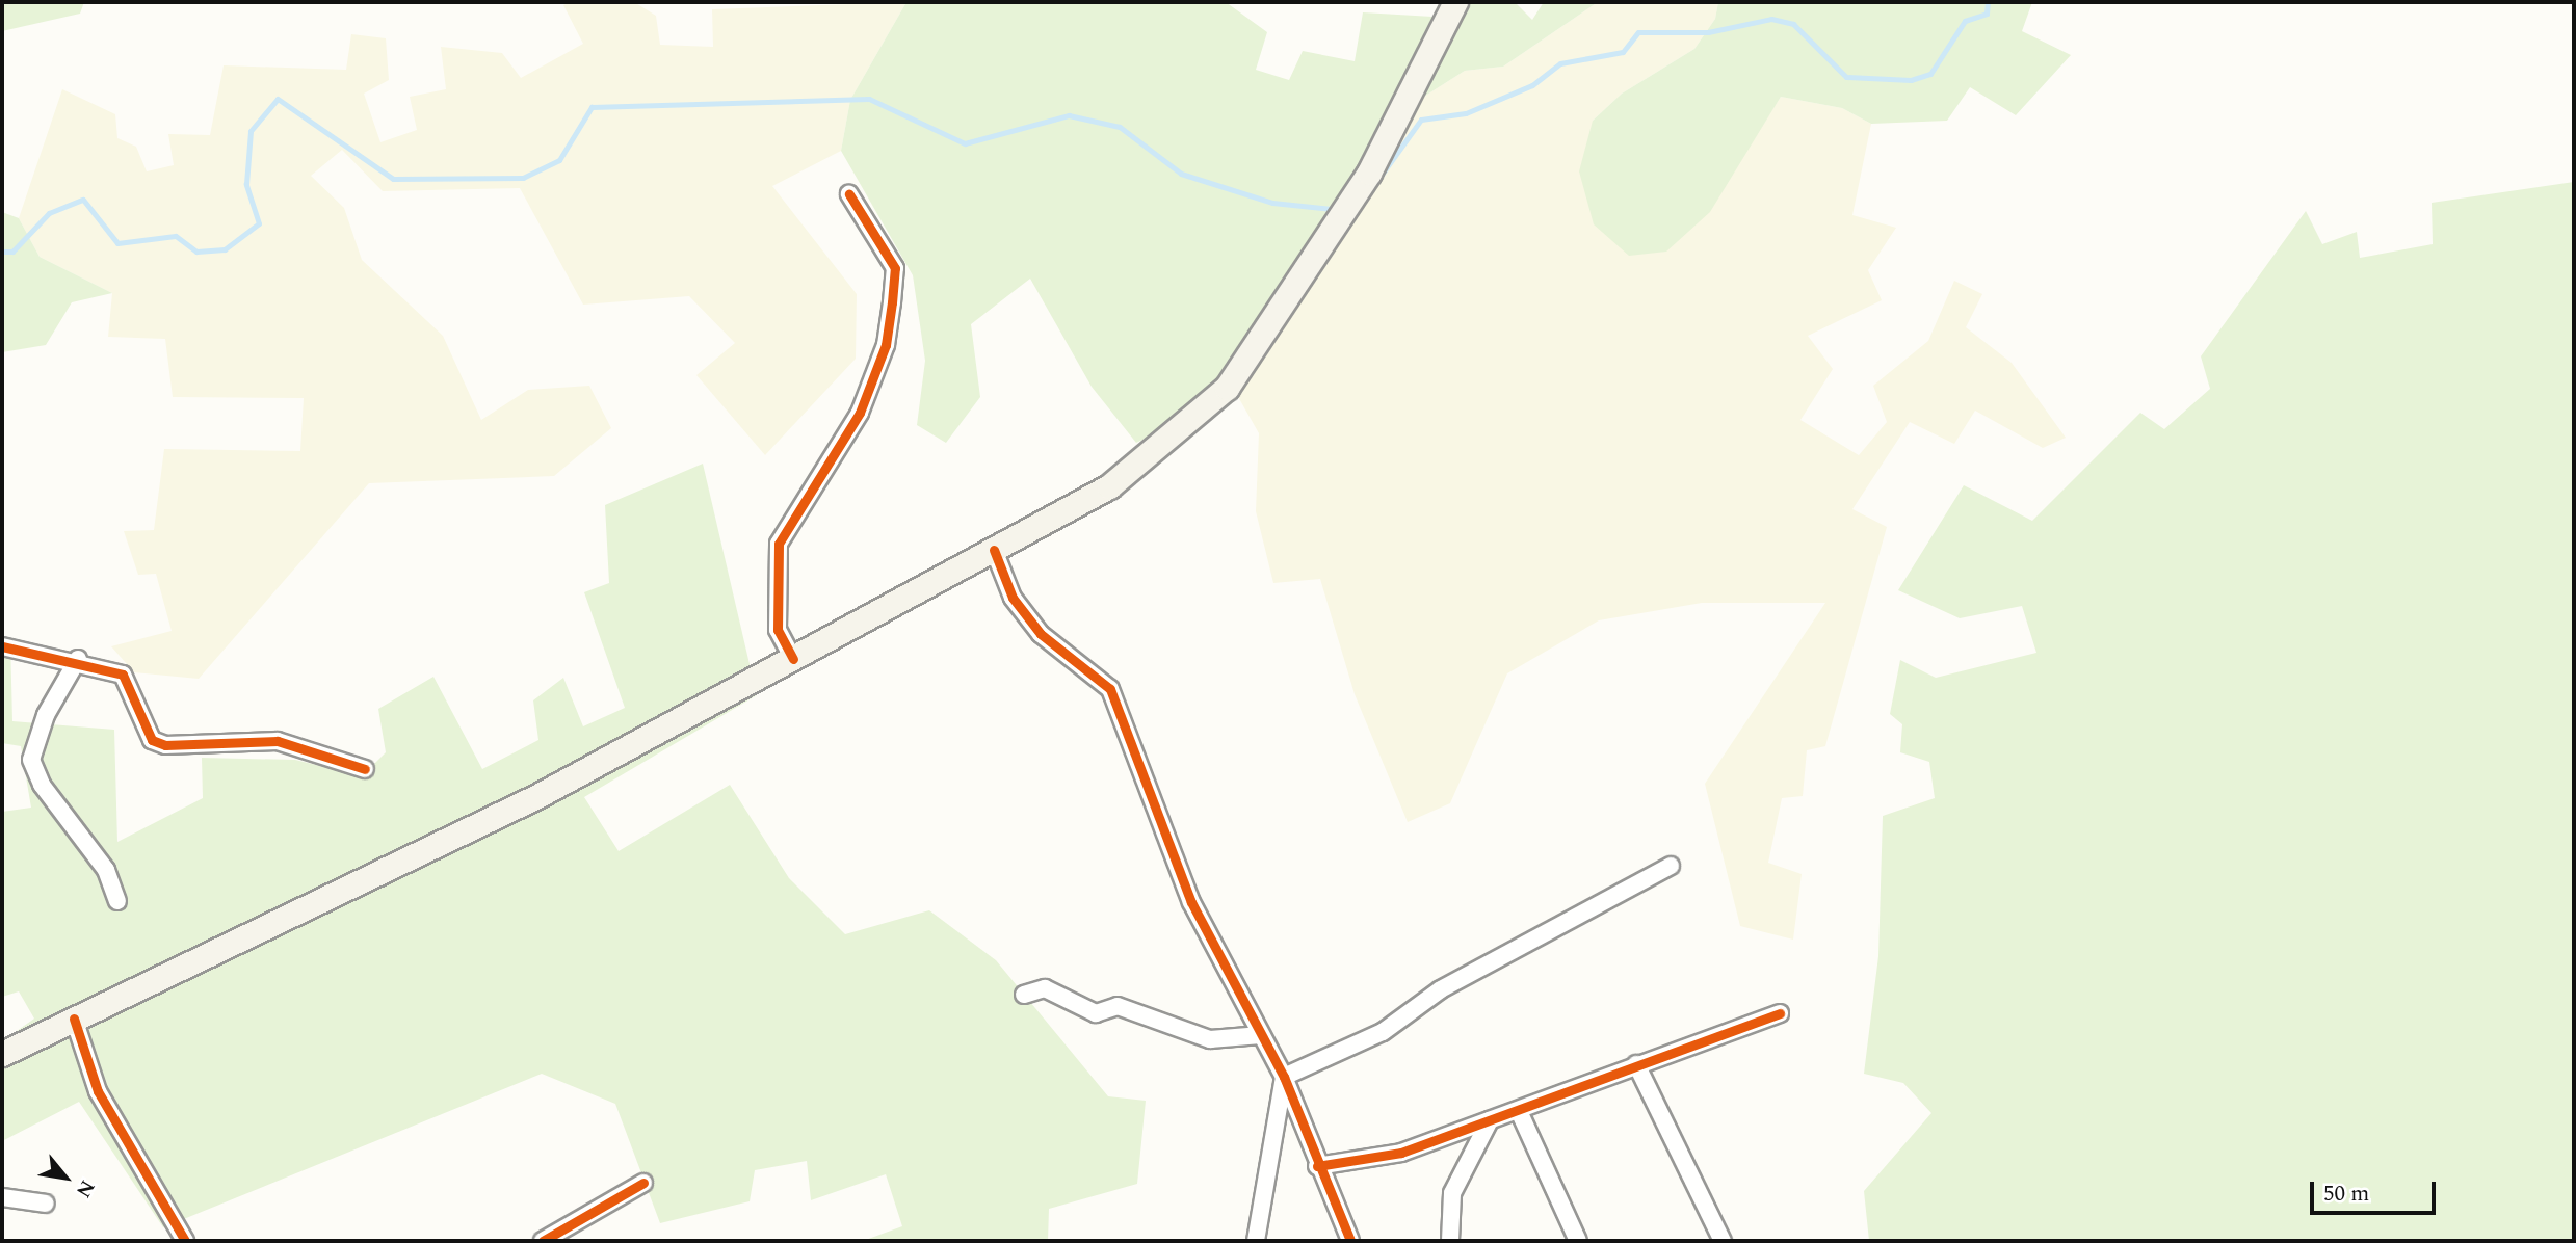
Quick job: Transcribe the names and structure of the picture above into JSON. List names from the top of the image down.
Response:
{
  "scale_bar": "50 m",
  "north": "bottom right"
}
